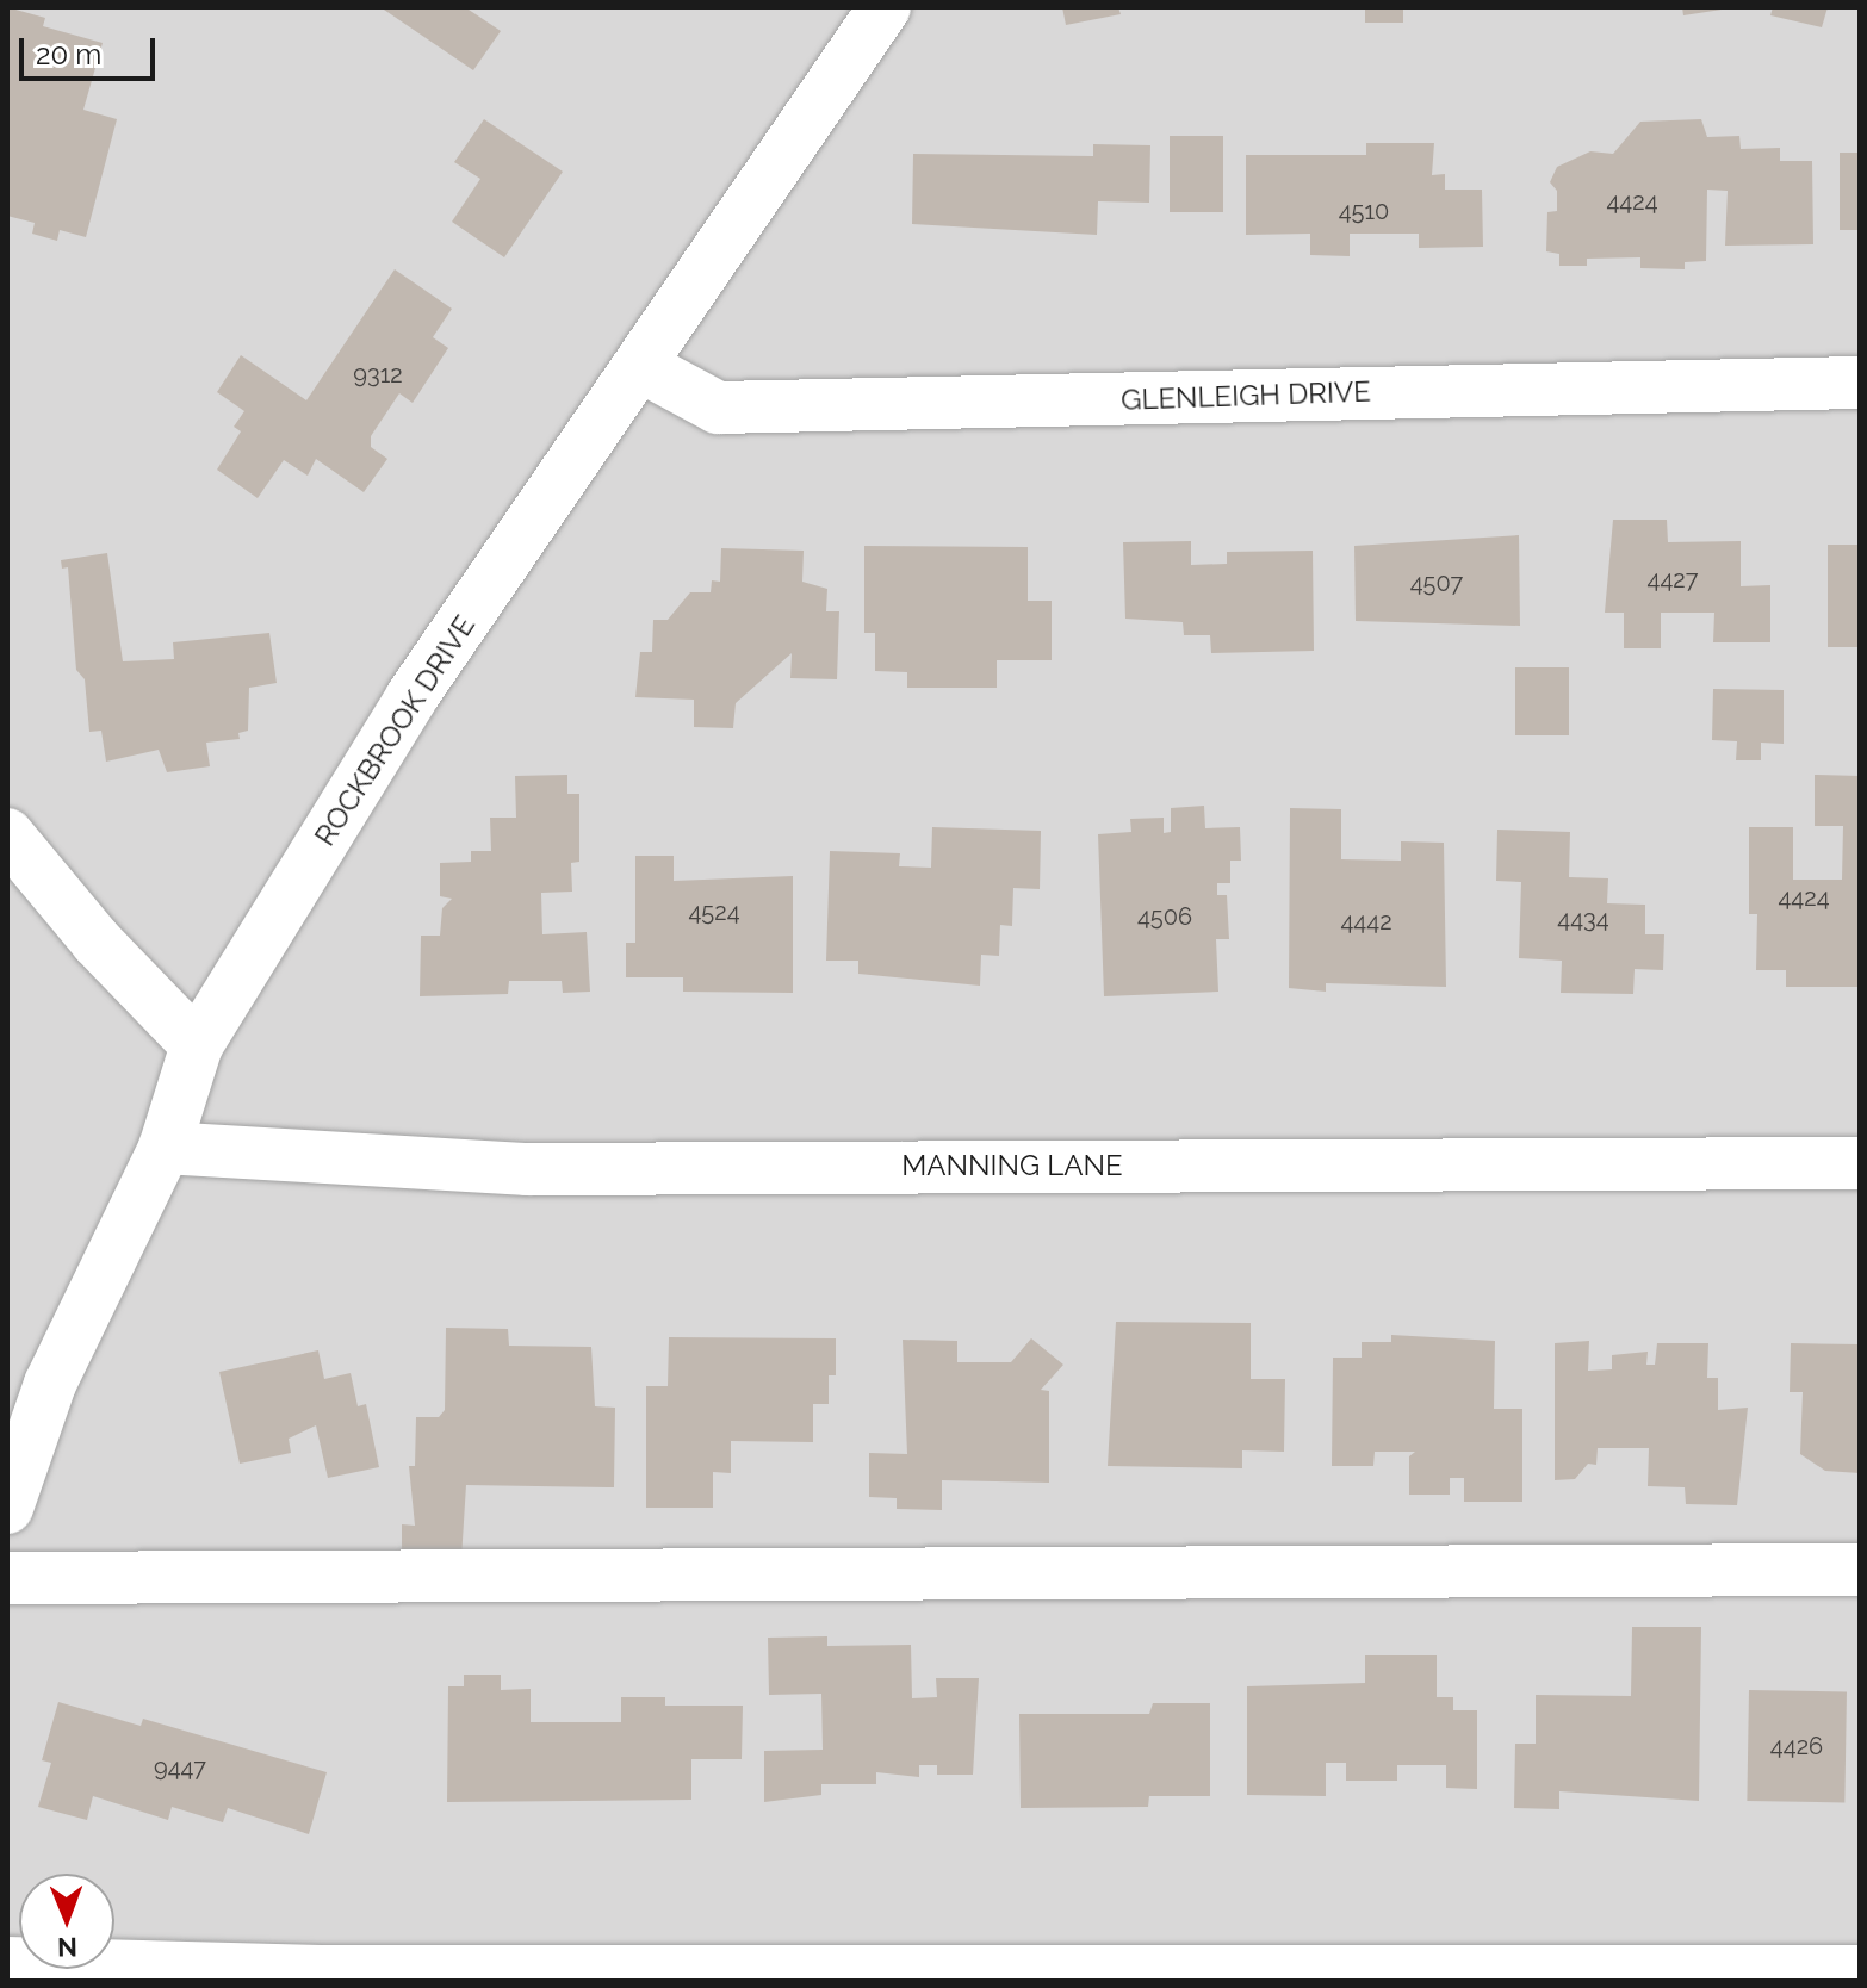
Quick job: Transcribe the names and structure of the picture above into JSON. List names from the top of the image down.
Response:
{
  "streets": {
    "street": ["GLENLEIGH DRIVE", "ROCKBROOK DRIVE", "MANNING LANE"]
  },
  "crossings": [
    ["GLENLEIGH DRIVE", "ROCKBROOK DRIVE"],
    ["ROCKBROOK DRIVE", "MANNING LANE"]
  ],
  "house_numbers": [
    "4424",
    "4510",
    "9312",
    "4427",
    "4507",
    "4424",
    "4524",
    "4506",
    "4434",
    "4442",
    "4426",
    "9447"
  ],
  "scale_bar": "20 m",
  "north": "bottom"
}
